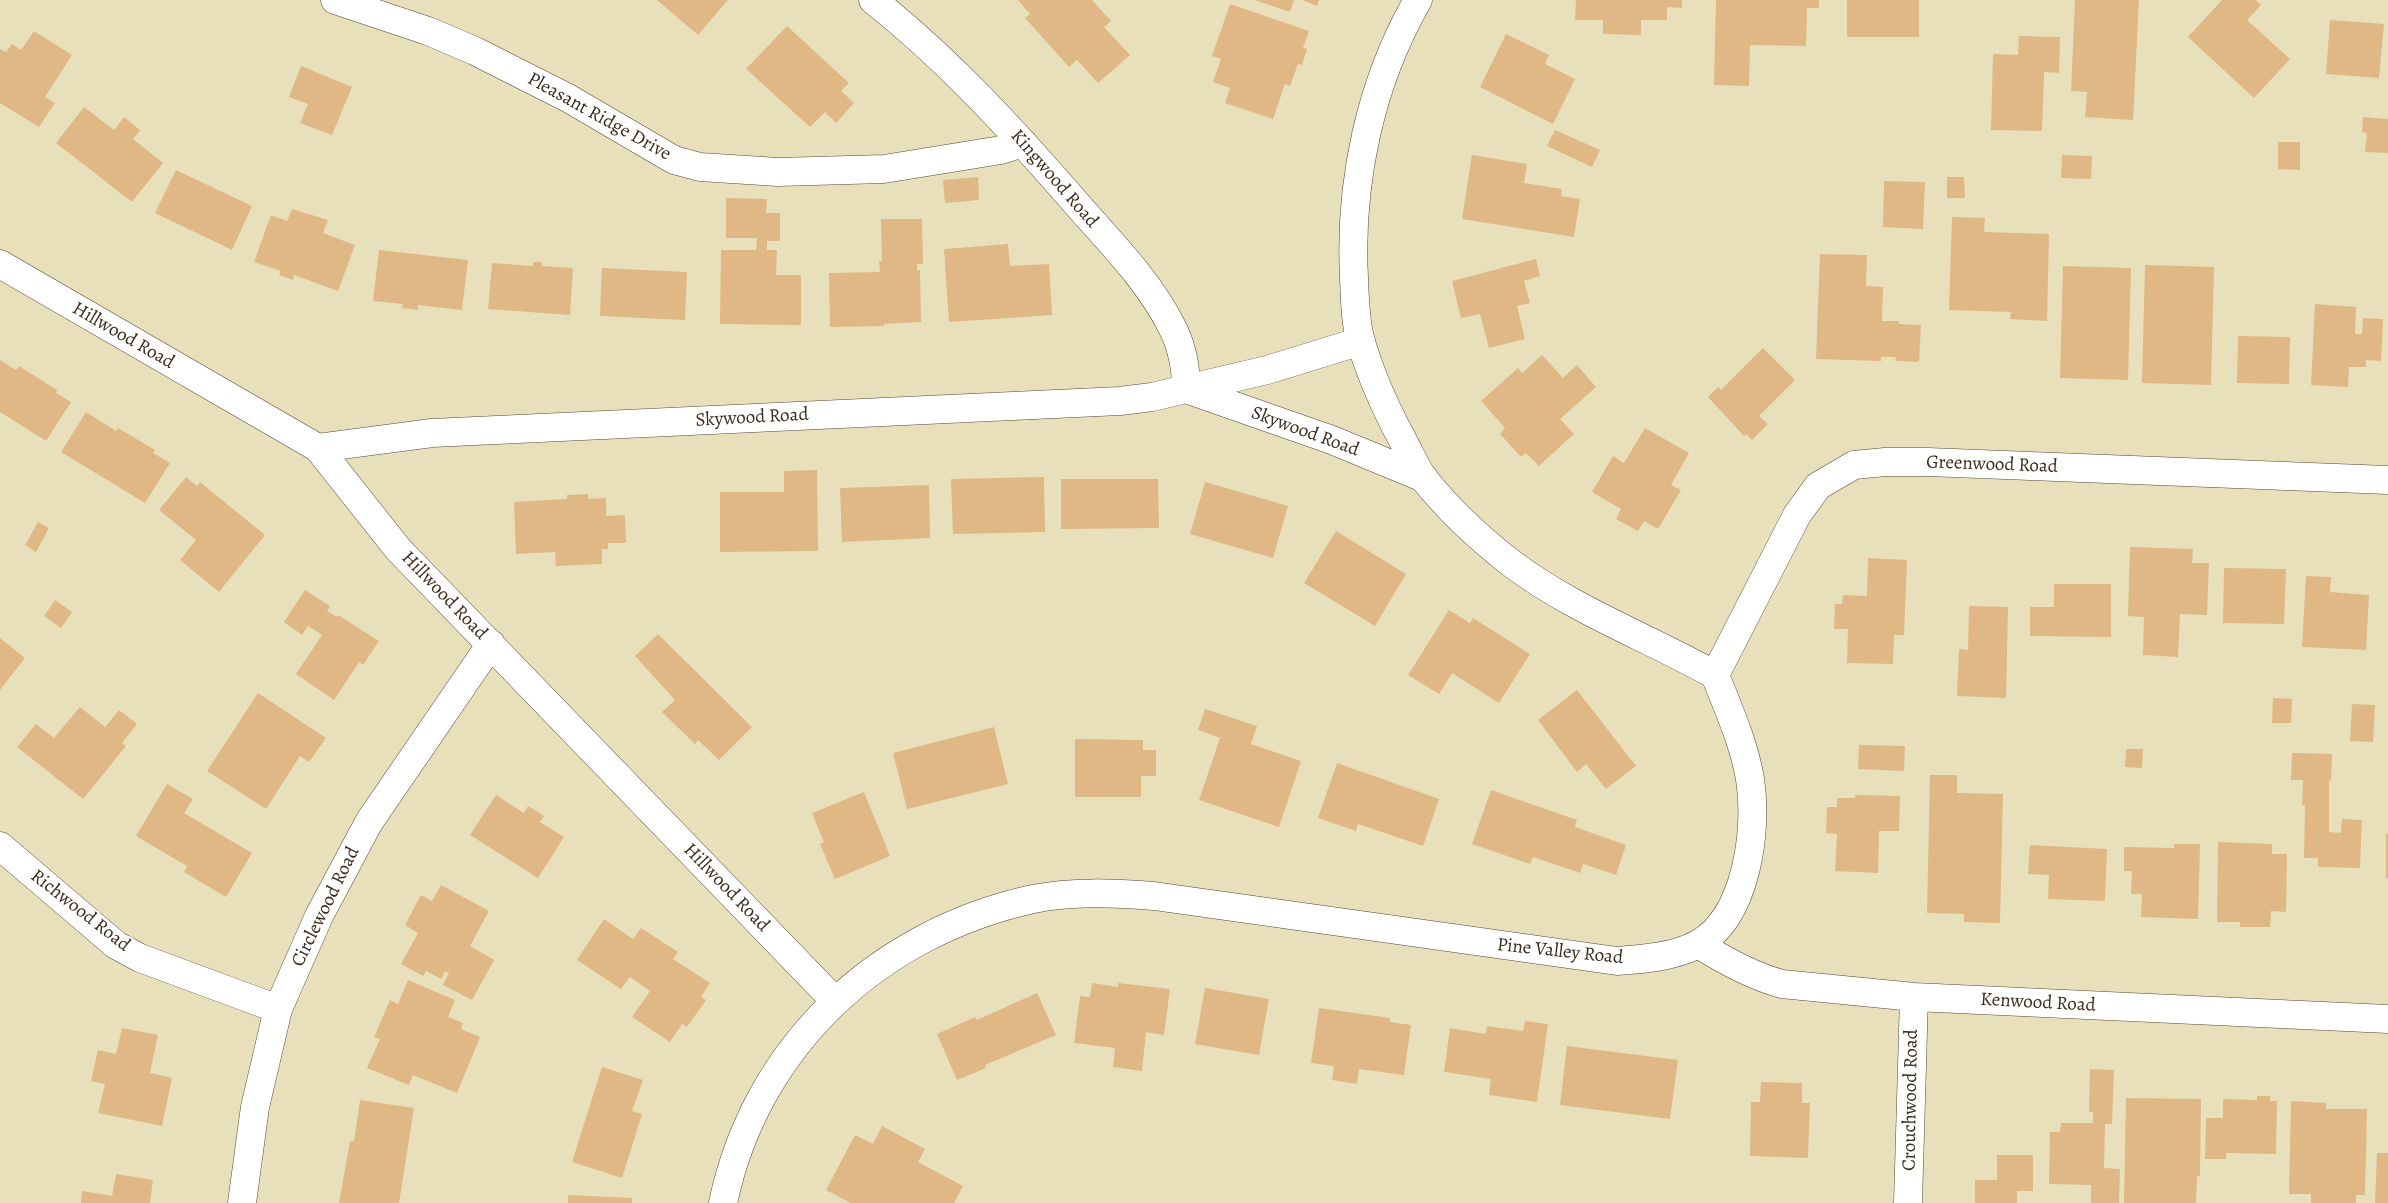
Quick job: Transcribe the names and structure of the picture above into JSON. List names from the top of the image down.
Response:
{
  "streets": {
    "street": [
      "Pleasant Ridge Drive",
      "Kingwood Road",
      "Hillwood Road",
      "Skywood Road",
      "Greenwood Road",
      "Circlewood Road",
      "Richwood Road",
      "Pine Valley Road",
      "Kenwood Road",
      "Crouchwood Road"
    ]
  },
  "crossings": [
    ["Pleasant Ridge Drive", "Kingwood Road"],
    ["Kingwood Road", "Skywood Road"],
    ["Hillwood Road", "Skywood Road"],
    ["Hillwood Road", "Circlewood Road"],
    ["Hillwood Road", "Pine Valley Road"],
    ["Greenwood Road", "Pine Valley Road"],
    ["Circlewood Road", "Richwood Road"],
    ["Pine Valley Road", "Kenwood Road"],
    ["Kenwood Road", "Crouchwood Road"]
  ]
}
